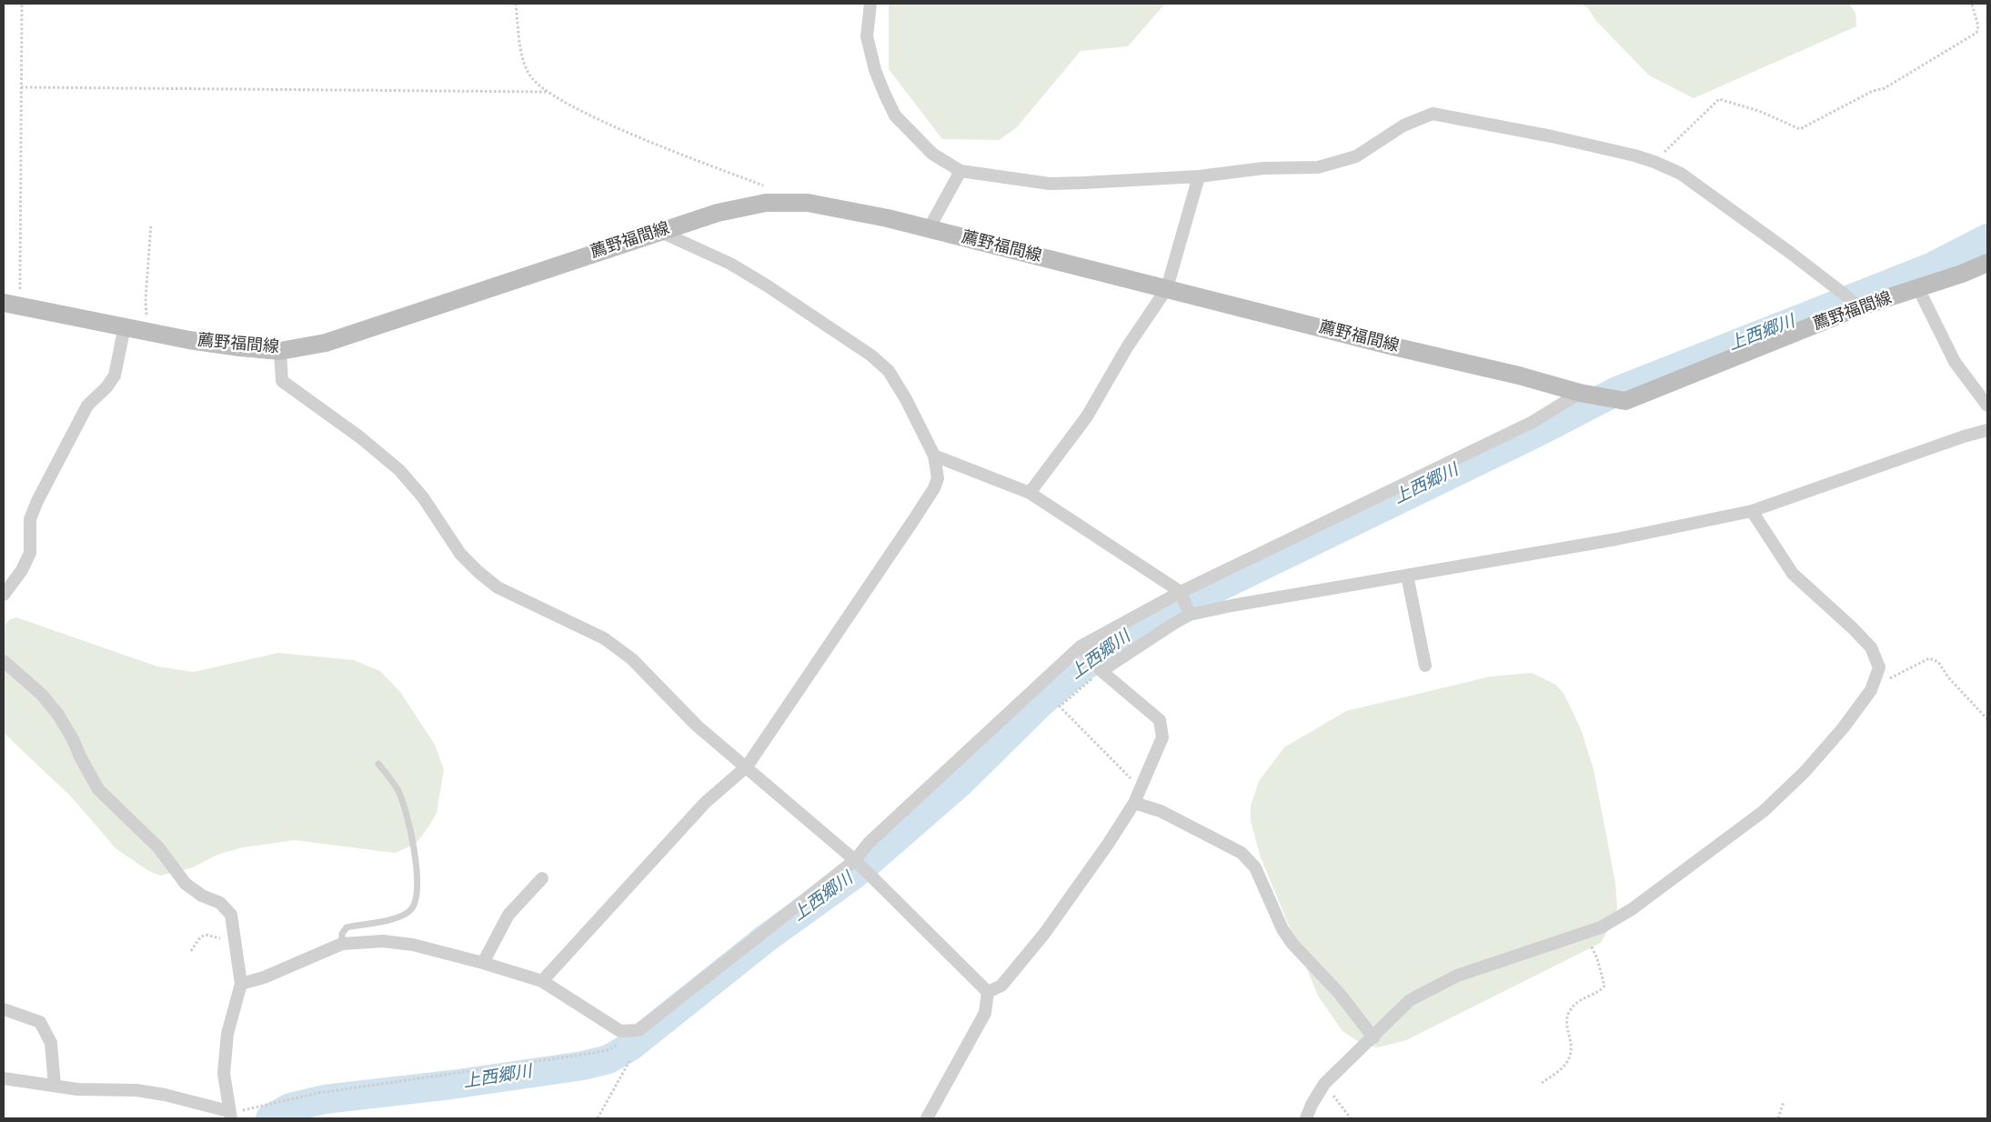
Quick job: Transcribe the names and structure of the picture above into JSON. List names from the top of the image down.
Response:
{
  "streets": {
    "main road": ["薦野福間線"]
  },
  "water": ["上西郷川"]
}
